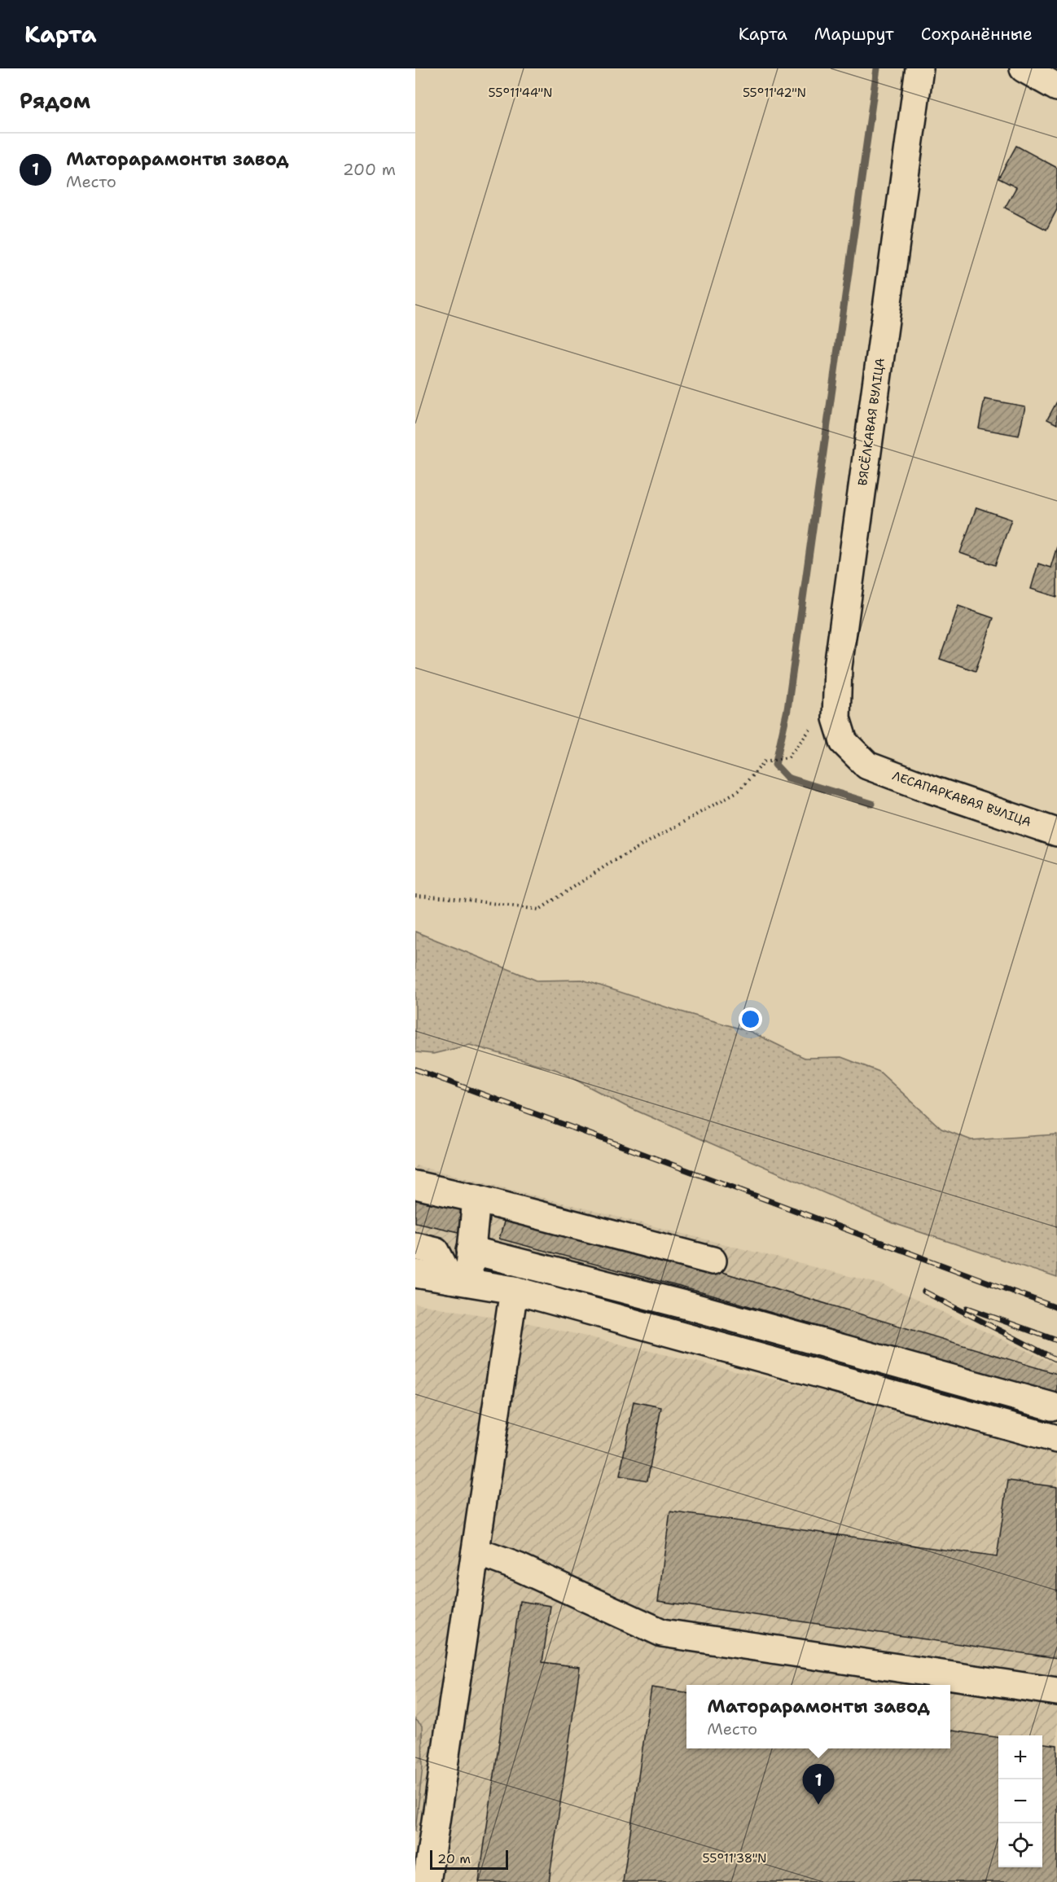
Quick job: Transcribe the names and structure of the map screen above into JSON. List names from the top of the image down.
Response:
{
  "streets": {
    "street": ["ВЯСЁЛКАВАЯ ВУЛІЦА", "ЛЕСАПАРКАВАЯ ВУЛІЦА"]
  },
  "crossings": [
    ["ВЯСЁЛКАВАЯ ВУЛІЦА", "ЛЕСАПАРКАВАЯ ВУЛІЦА"]
  ],
  "scale_bar": "20 m",
  "page": {
    "header": "Карта",
    "nav": ["Карта", "Маршрут", "Сохранённые"],
    "heading": "Рядом",
    "list": [
      {
        "mark": "1",
        "name": "Маторарамонты завод",
        "note": "Место",
        "value": "200 m"
      }
    ],
    "popup": ["Маторарамонты завод", "Место"],
    "map_buttons": ["+", "−"],
    "pins": "1",
    "scale": "20 m"
  },
  "coordinates": ["55°11'44\"N", "55°11'42\"N", "55°11'38\"N"]
}
